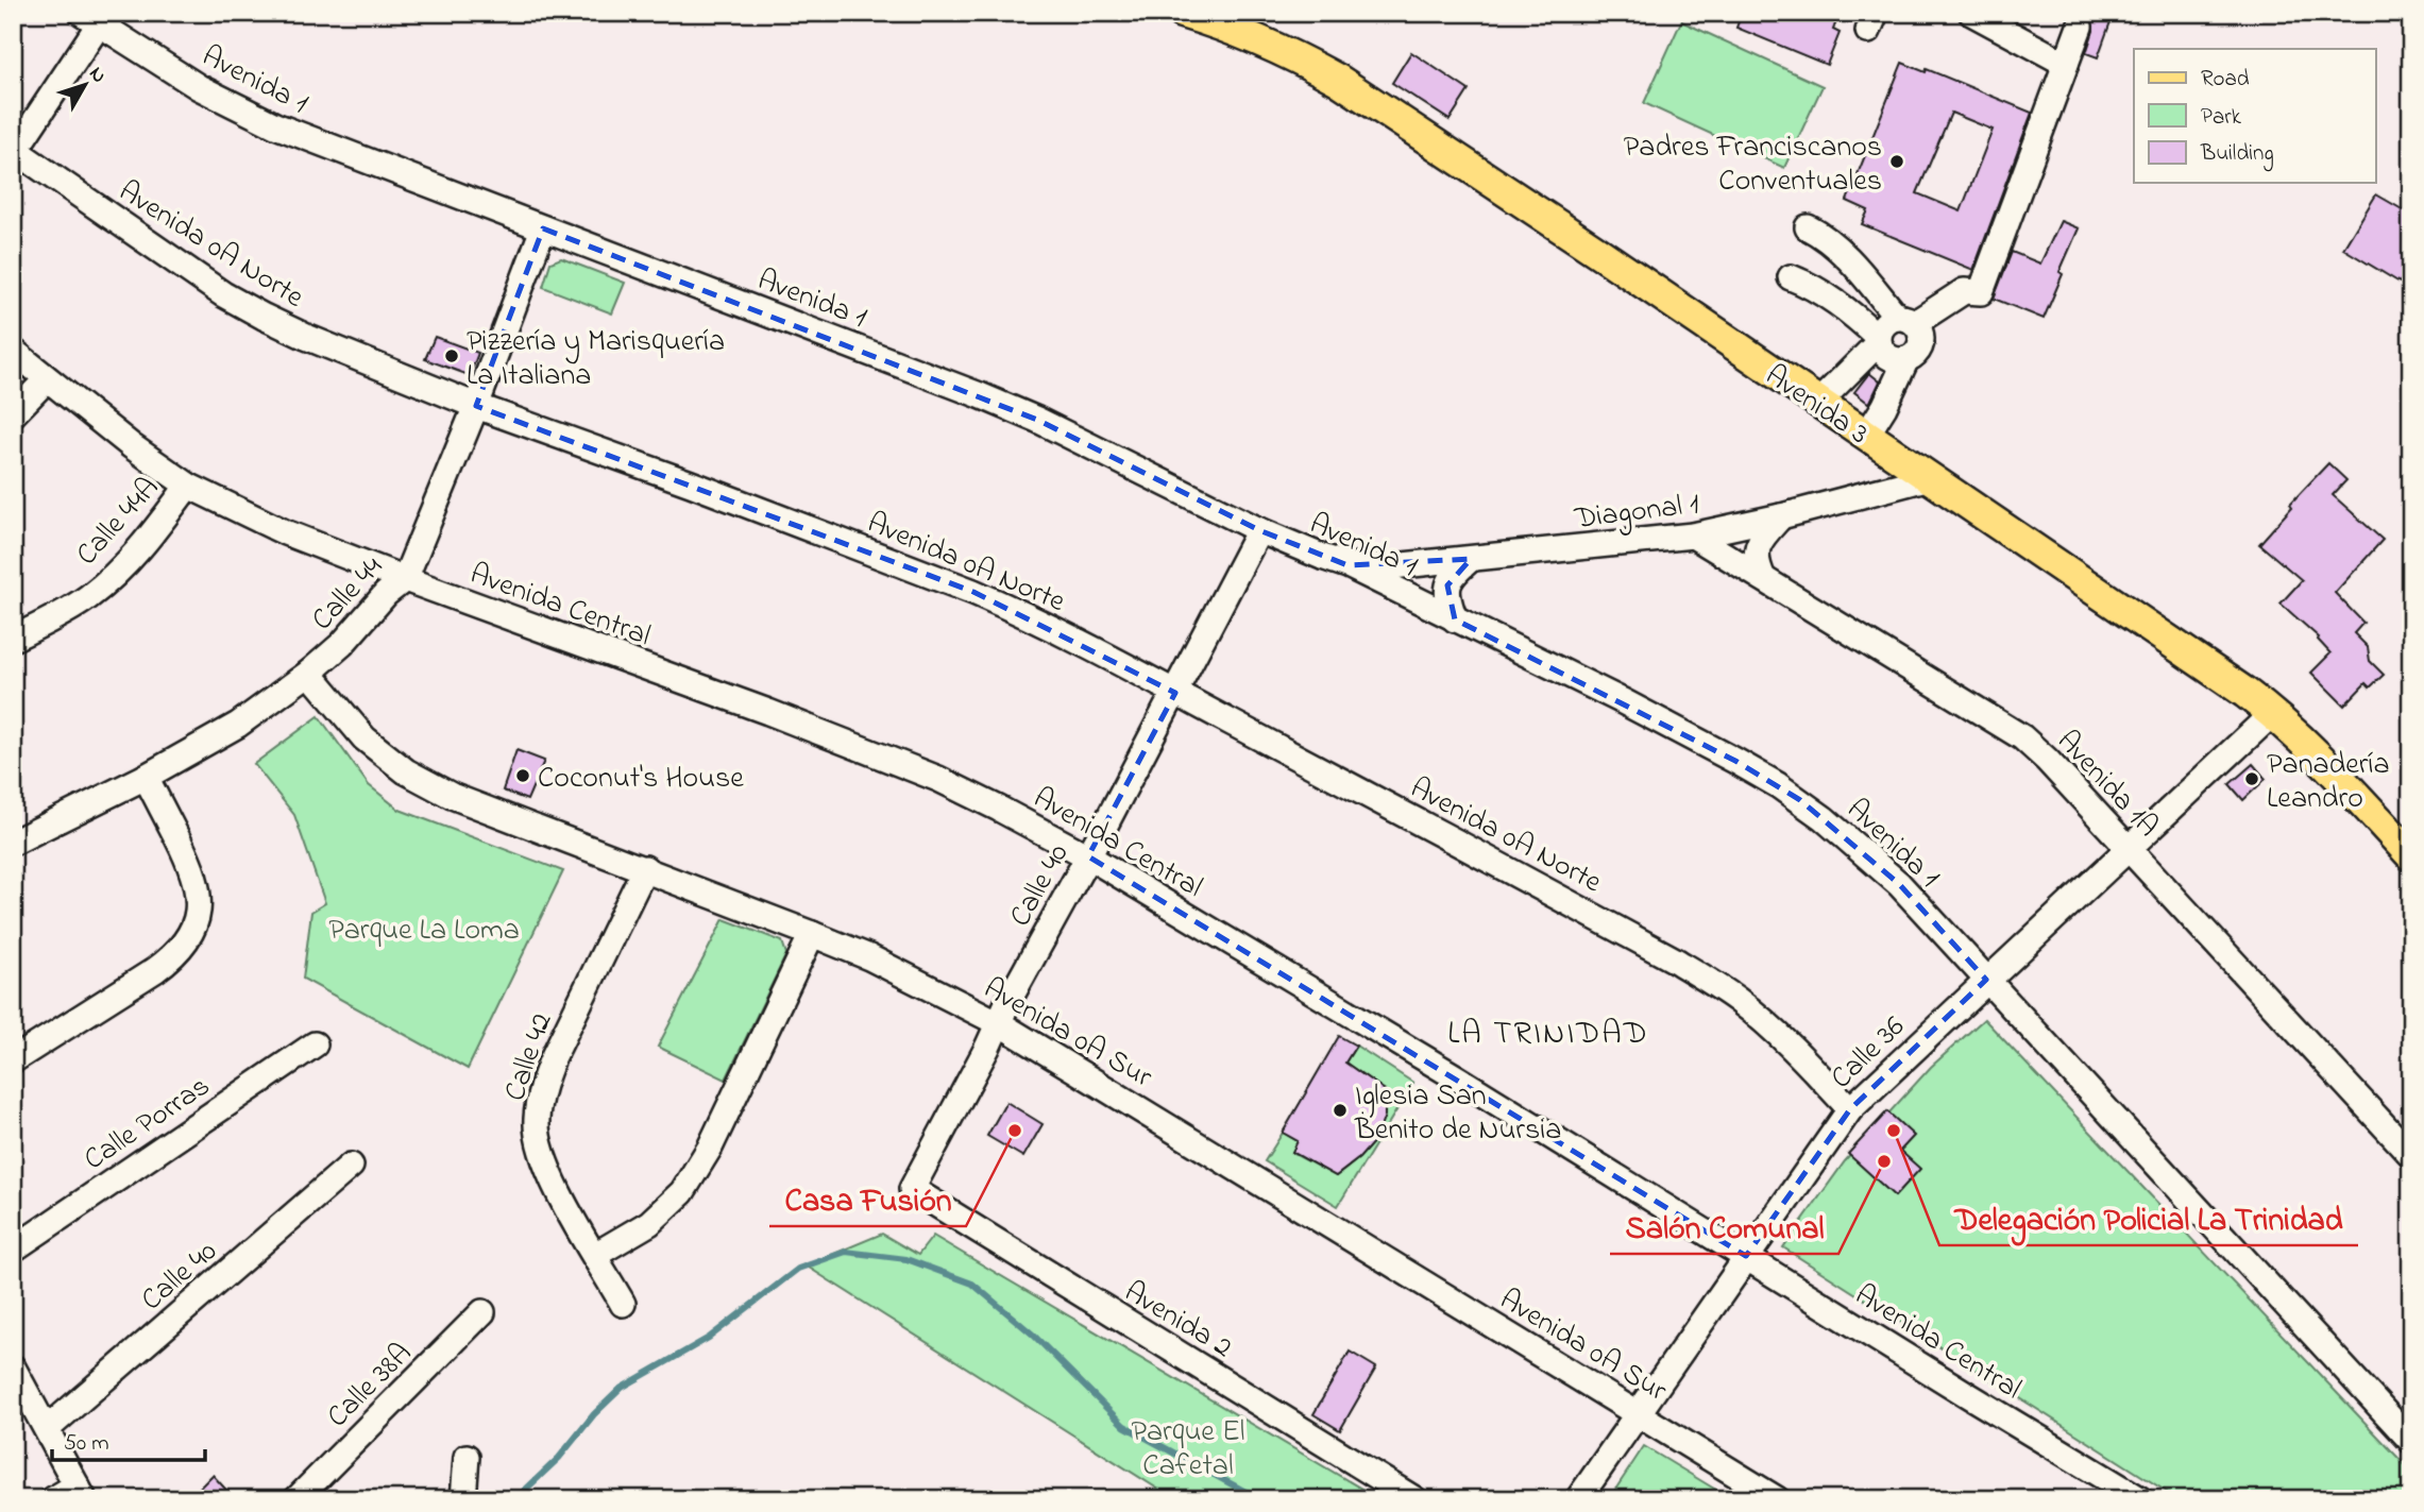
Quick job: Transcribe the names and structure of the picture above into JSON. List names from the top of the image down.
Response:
{
  "streets": {
    "main road": ["Avenida 3"],
    "street": [
      "Avenida 1",
      "Avenida 0A Norte",
      "Diagonal 1",
      "Calle 44A",
      "Calle 44",
      "Avenida Central",
      "Avenida 1A",
      "Calle 40",
      "Avenida 0A Sur",
      "Calle 36",
      "Calle 42",
      "Calle Porras",
      "Avenida 2",
      "Calle 38A"
    ]
  },
  "crossings": [
    ["Avenida 1", "Diagonal 1"],
    ["Avenida 1", "Calle 44"],
    ["Avenida 1", "Calle 40"],
    ["Avenida 1", "Calle 36"],
    ["Avenida 0A Norte", "Calle 44"],
    ["Avenida 0A Norte", "Calle 40"],
    ["Avenida 0A Norte", "Calle 36"],
    ["Avenida 3", "Diagonal 1"],
    ["Avenida 3", "Calle 36"],
    ["Diagonal 1", "Avenida 1A"],
    ["Calle 44A", "Avenida Central"],
    ["Calle 44", "Avenida Central"],
    ["Calle 44", "Avenida 0A Sur"],
    ["Avenida Central", "Calle 40"],
    ["Avenida Central", "Calle 36"],
    ["Avenida 1A", "Calle 36"],
    ["Calle 40", "Avenida 0A Sur"],
    ["Calle 40", "Avenida 2"],
    ["Avenida 0A Sur", "Calle 36"],
    ["Avenida 0A Sur", "Calle 42"]
  ],
  "districts": ["LA TRINIDAD"],
  "parks": ["Parque La Loma", "Parque El Cafetal"],
  "places": [
    "Padres Franciscanos Conventuales",
    "Pizzería y Marisquería La Italiana",
    "Coconut's House",
    "Panadería Leandro",
    "Iglesia San Benito de Nursia",
    "Casa Fusión",
    "Delegación Policial La Trinidad",
    "Salón Comunal"
  ],
  "legend": ["Road", "Park", "Building"],
  "scale_bar": "50 m",
  "north": "top right"
}
